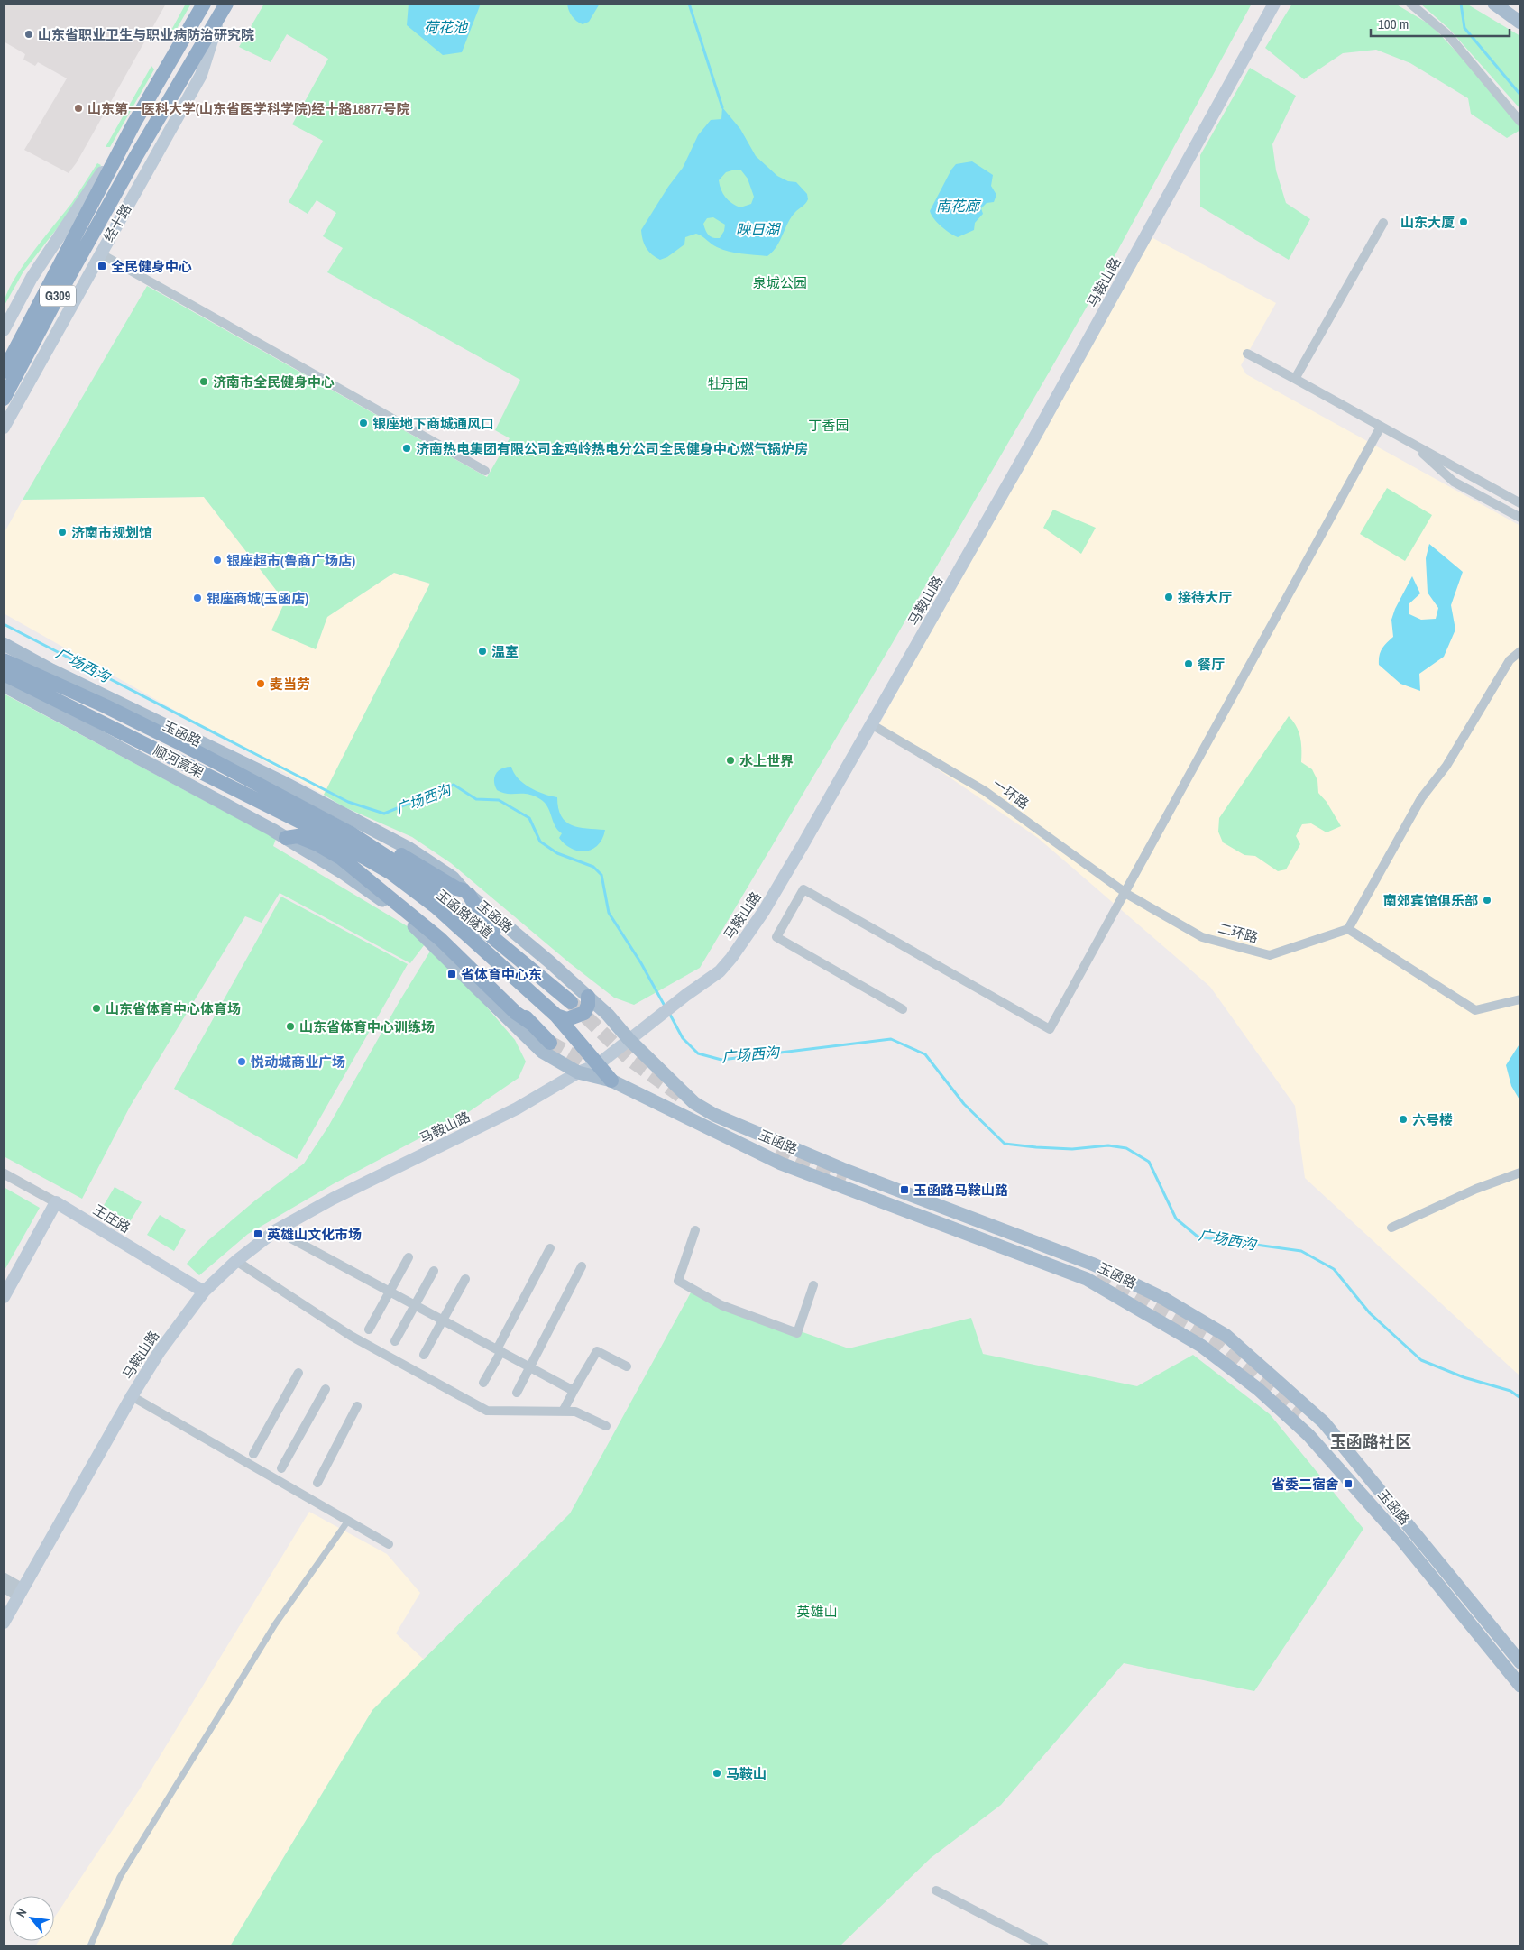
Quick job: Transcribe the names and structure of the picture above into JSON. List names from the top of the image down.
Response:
{
  "streets": {
    "highway": [
      "经十路",
      "G309",
      "顺河高架",
      "玉函路隧道"
    ],
    "main road": ["马鞍山路", "玉函路", "王庄路"],
    "street": ["一环路", "二环路"]
  },
  "crossings": [
    ["马鞍山路", "玉函路"],
    ["马鞍山路", "一环路"],
    ["马鞍山路", "王庄路"],
    ["顺河高架", "玉函路隧道"],
    ["一环路", "二环路"]
  ],
  "districts": ["玉函路社区"],
  "water": [
    "荷花池",
    "南花廊",
    "映日湖",
    "广场西沟"
  ],
  "parks": [
    "泉城公园",
    "牡丹园",
    "丁香园",
    "英雄山"
  ],
  "places": {
    "other": [
      "山东省职业卫生与职业病防治研究院",
      "山东第一医科大学(山东省医学科学院)经十路18877号院",
      "山东大厦",
      "济南市全民健身中心",
      "银座地下商城通风口",
      "济南热电集团有限公司金鸡岭热电分公司全民健身中心燃气锅炉房",
      "济南市规划馆",
      "银座超市(鲁商广场店)",
      "接待大厅",
      "银座商城(玉函店)",
      "温室",
      "餐厅",
      "麦当劳",
      "水上世界",
      "南郊宾馆俱乐部",
      "山东省体育中心体育场",
      "山东省体育中心训练场",
      "悦动城商业广场",
      "六号楼",
      "马鞍山"
    ],
    "transit": [
      "全民健身中心",
      "省体育中心东",
      "玉函路马鞍山路",
      "英雄山文化市场",
      "省委二宿舍"
    ]
  },
  "scale_bar": "100 m",
  "north": "top left"
}
